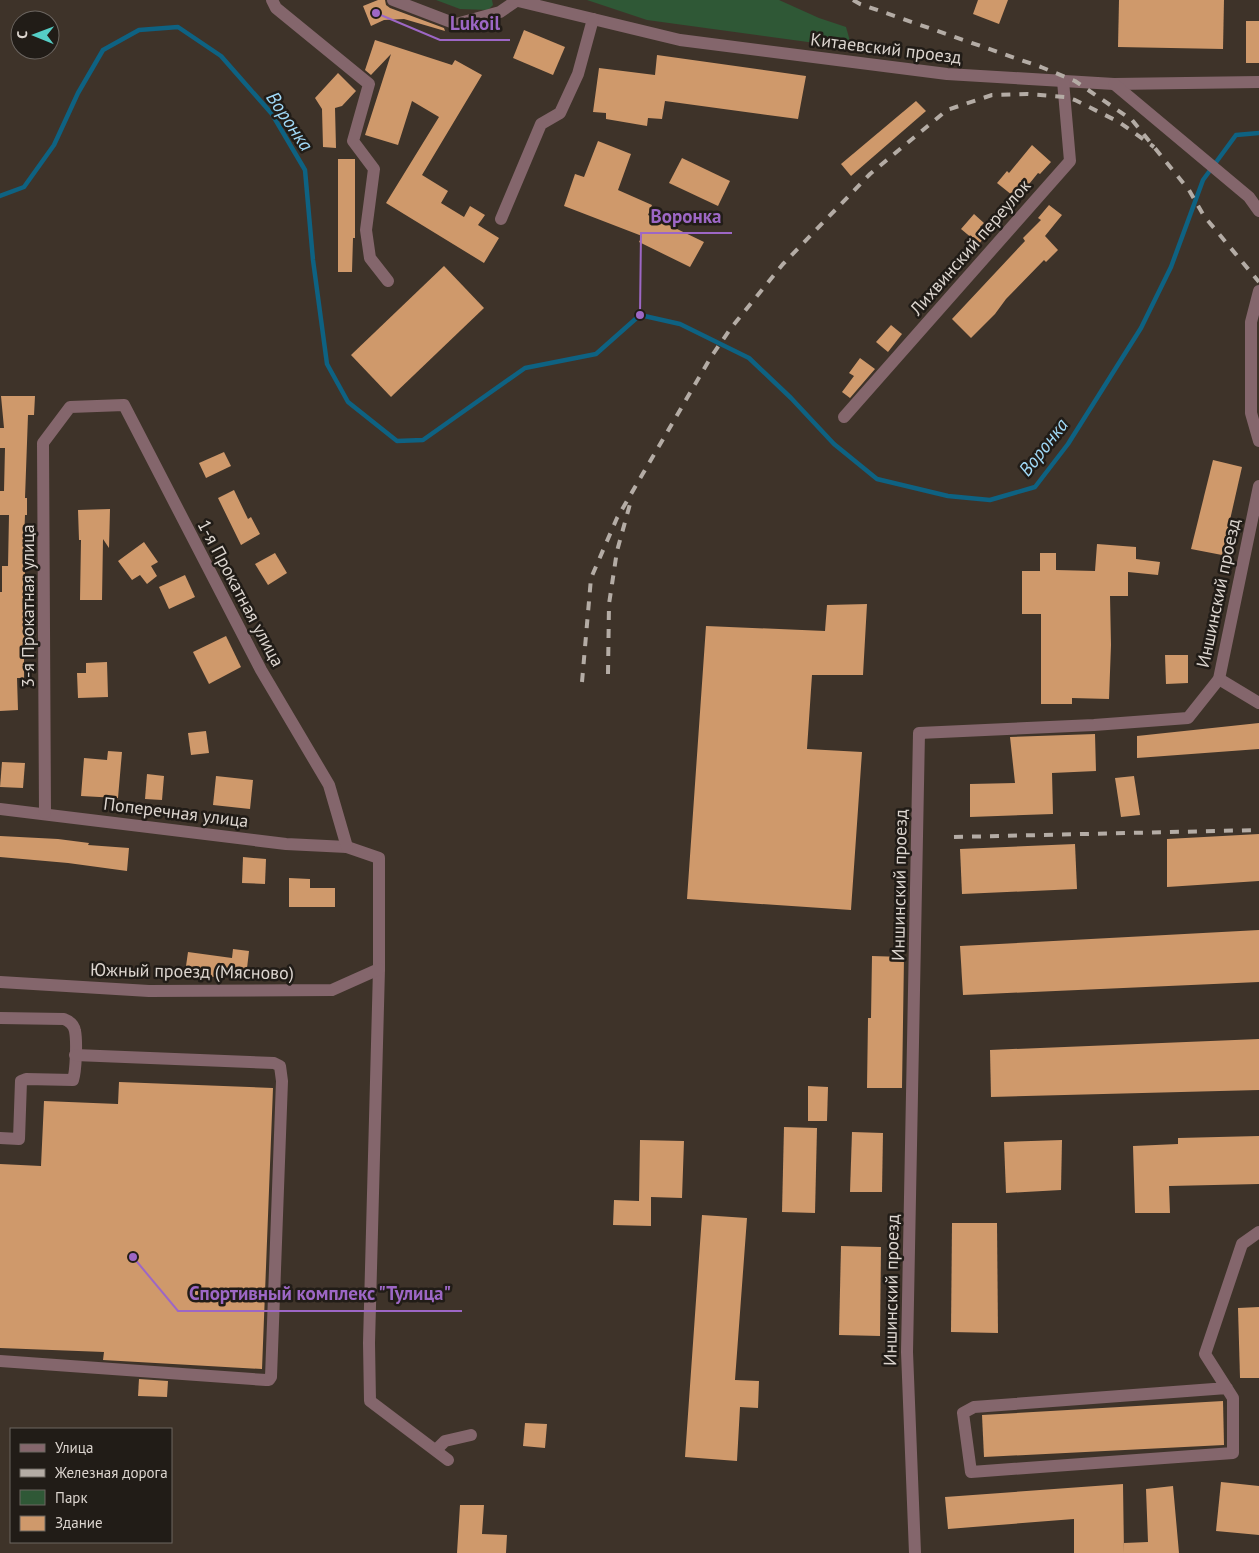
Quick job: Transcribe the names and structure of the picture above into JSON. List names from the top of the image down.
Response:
{
  "streets": {
    "street": [
      "Китаевский проезд",
      "Лихвинский переулок",
      "1-я Прокатная улица",
      "Иншинский проезд",
      "3-я Прокатная улица",
      "Поперечная улица",
      "Южный проезд (Мясново)"
    ]
  },
  "crossings": [
    ["Китаевский проезд", "Лихвинский переулок"],
    ["1-я Прокатная улица", "3-я Прокатная улица"],
    ["1-я Прокатная улица", "Поперечная улица"],
    ["3-я Прокатная улица", "Поперечная улица"],
    ["Поперечная улица", "Южный проезд (Мясново)"]
  ],
  "water": ["Воронка"],
  "places": ["Lukoil", "Воронка", "Спортивный комплекс \"Тулица\""],
  "legend": [
    "Улица",
    "Железная дорога",
    "Парк",
    "Здание"
  ],
  "north": "left"
}
